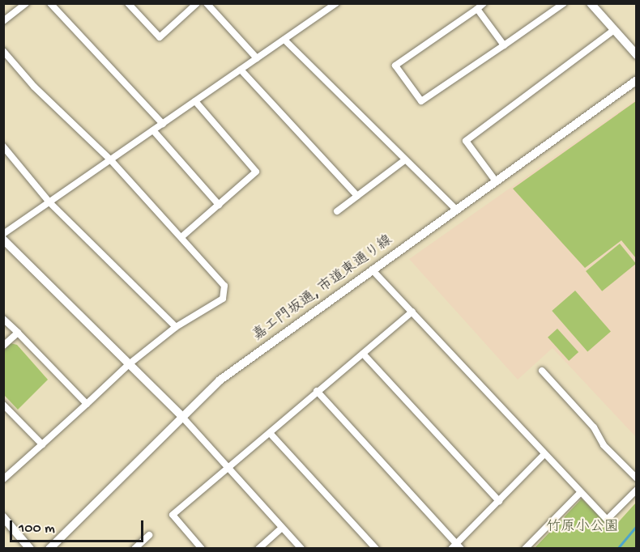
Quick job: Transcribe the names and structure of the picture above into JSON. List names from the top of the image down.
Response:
{
  "streets": {
    "street": ["嘉エ門坂通, 市道東通り線"]
  },
  "parks": ["竹原小公園"],
  "scale_bar": "100 m"
}
